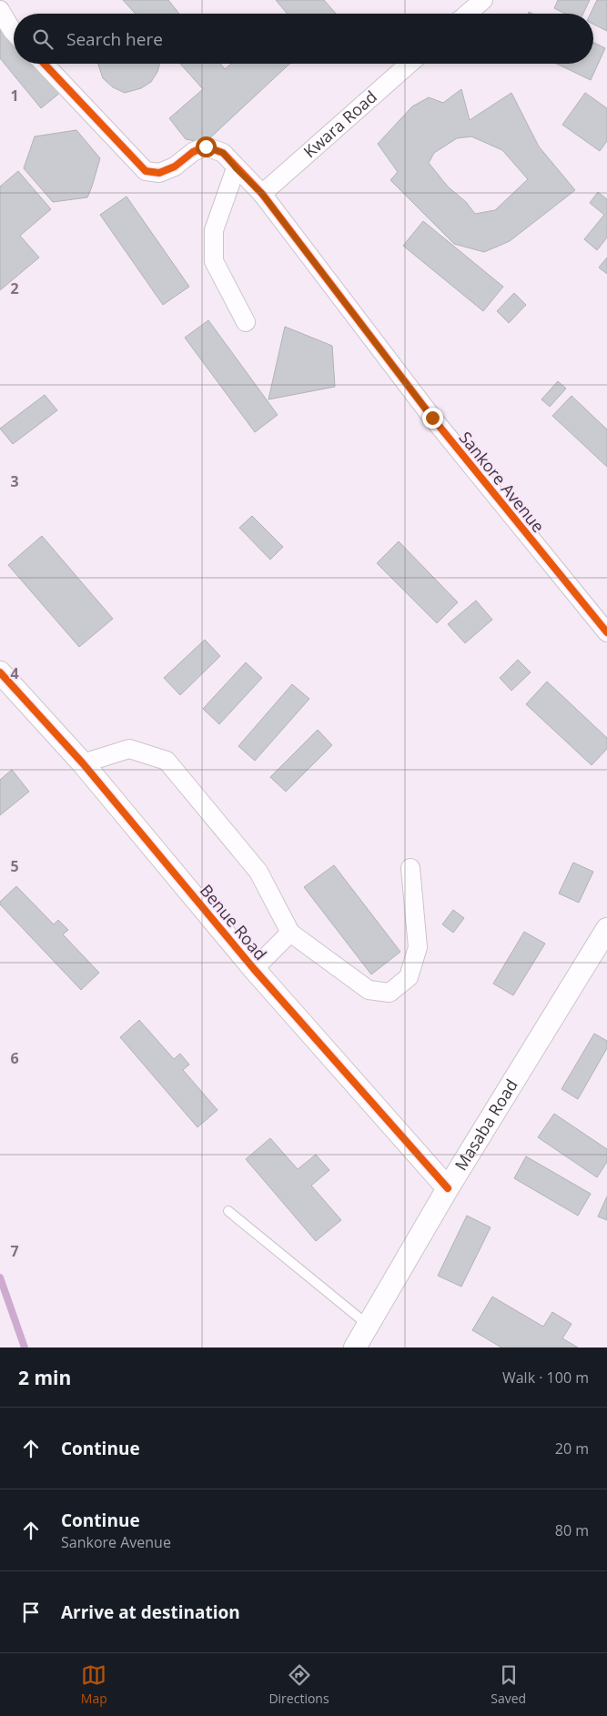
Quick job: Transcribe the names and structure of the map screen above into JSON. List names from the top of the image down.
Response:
{
  "streets": {
    "street": [
      "Kwara Road",
      "Sankore Avenue",
      "Benue Road",
      "Masaba Road"
    ]
  },
  "crossings": [
    ["Kwara Road", "Sankore Avenue"],
    ["Benue Road", "Masaba Road"]
  ],
  "page": {
    "search": "Search here",
    "heading": ["2 min", "Walk · 100 m"],
    "list": [
      ["Continue", "20 m"],
      ["Continue", "Sankore Avenue", "80 m"],
      "Arrive at destination"
    ],
    "nav": ["Map", "Directions", "Saved"]
  },
  "grid": {
    "rows": [
      "1",
      "2",
      "3",
      "4",
      "5",
      "6",
      "7"
    ]
  }
}
